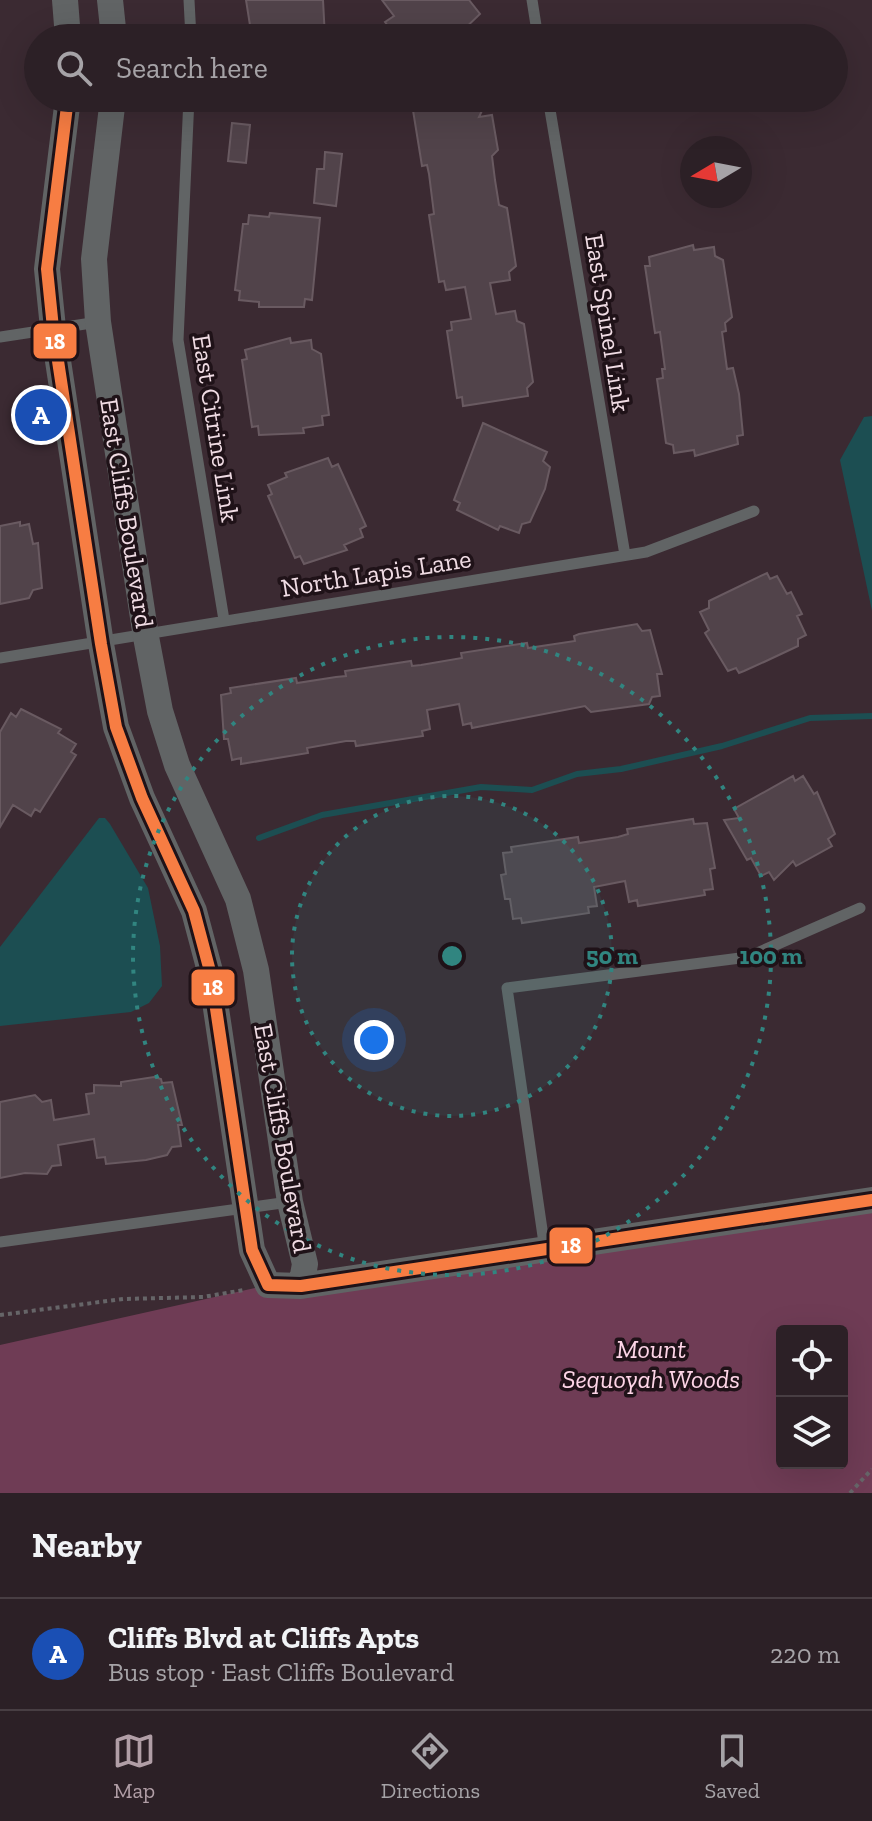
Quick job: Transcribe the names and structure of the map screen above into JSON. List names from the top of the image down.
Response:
{
  "streets": {
    "street": ["East Cliffs Boulevard"],
    "lane": ["East Spinel Link", "East Citrine Link", "North Lapis Lane"]
  },
  "crossings": [
    ["East Spinel Link", "North Lapis Lane"],
    ["East Citrine Link", "North Lapis Lane"],
    ["East Cliffs Boulevard", "North Lapis Lane"]
  ],
  "parks": ["Mount Sequoyah Woods"],
  "lines": ["transit line 18"],
  "north": "left",
  "page": {
    "search": "Search here",
    "pins": "A",
    "heading": "Nearby",
    "list": [
      {
        "mark": "A",
        "name": "Cliffs Blvd at Cliffs Apts",
        "note": "Bus stop · East Cliffs Boulevard",
        "value": "220 m"
      }
    ],
    "nav": ["Map", "Directions", "Saved"]
  },
  "rings": ["50 m", "100 m"]
}
